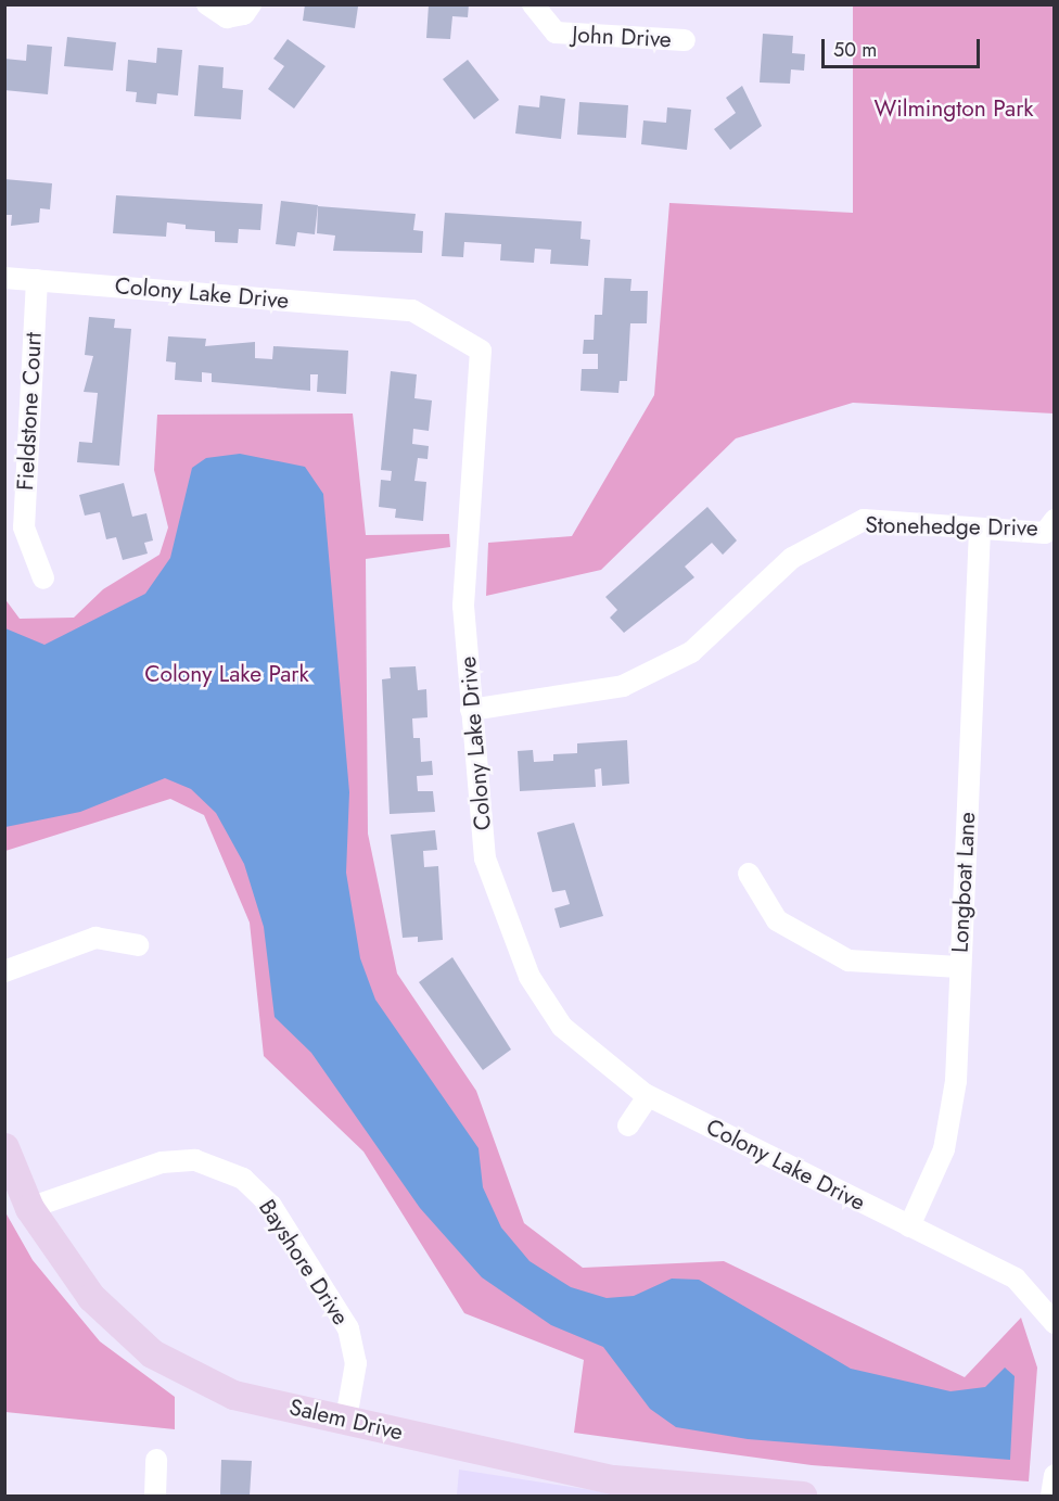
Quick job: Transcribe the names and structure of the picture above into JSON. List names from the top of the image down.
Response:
{
  "streets": {
    "street": [
      "John Drive",
      "Colony Lake Drive",
      "Fieldstone Court",
      "Stonehedge Drive",
      "Longboat Lane",
      "Bayshore Drive",
      "Salem Drive"
    ]
  },
  "crossings": [
    ["Colony Lake Drive", "Fieldstone Court"],
    ["Colony Lake Drive", "Stonehedge Drive"],
    ["Colony Lake Drive", "Longboat Lane"],
    ["Stonehedge Drive", "Longboat Lane"],
    ["Bayshore Drive", "Salem Drive"]
  ],
  "parks": ["Wilmington Park", "Colony Lake Park"],
  "scale_bar": "50 m"
}
